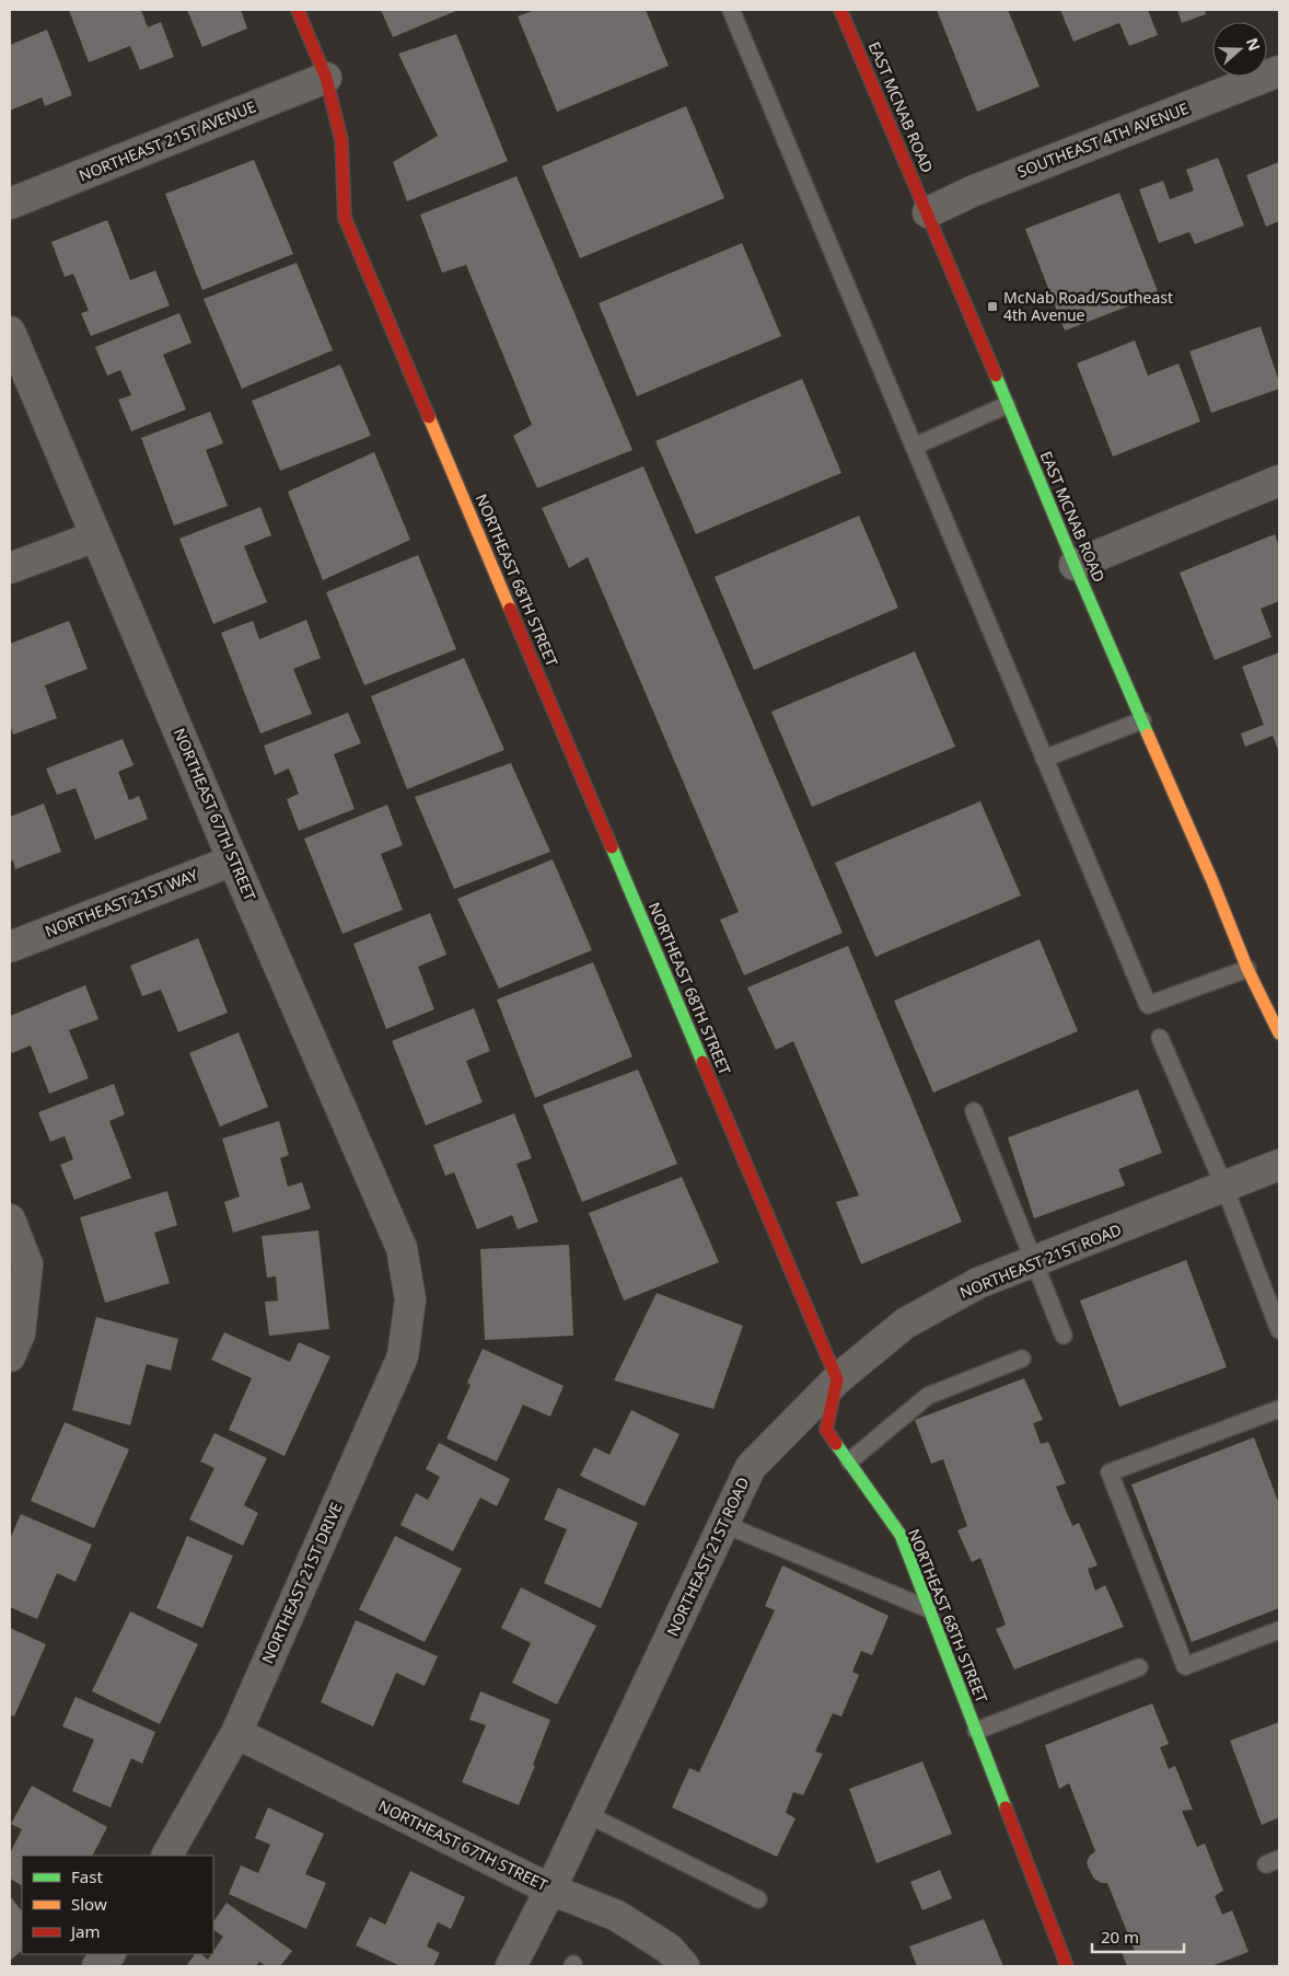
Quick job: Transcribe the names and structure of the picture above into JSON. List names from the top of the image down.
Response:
{
  "streets": {
    "street": [
      "EAST MCNAB ROAD",
      "SOUTHEAST 4TH AVENUE",
      "NORTHEAST 21ST AVENUE",
      "NORTHEAST 68TH STREET",
      "NORTHEAST 67TH STREET",
      "NORTHEAST 21ST WAY",
      "NORTHEAST 21ST ROAD",
      "NORTHEAST 21ST DRIVE"
    ]
  },
  "crossings": [
    ["EAST MCNAB ROAD", "SOUTHEAST 4TH AVENUE"],
    ["NORTHEAST 21ST AVENUE", "NORTHEAST 68TH STREET"],
    ["NORTHEAST 68TH STREET", "NORTHEAST 21ST ROAD"],
    ["NORTHEAST 67TH STREET", "NORTHEAST 21ST WAY"],
    ["NORTHEAST 67TH STREET", "NORTHEAST 21ST ROAD"],
    ["NORTHEAST 67TH STREET", "NORTHEAST 21ST DRIVE"]
  ],
  "places": {
    "transit": ["McNab Road/Southeast 4th Avenue"]
  },
  "legend": ["Fast", "Slow", "Jam"],
  "scale_bar": "20 m",
  "north": "right"
}
